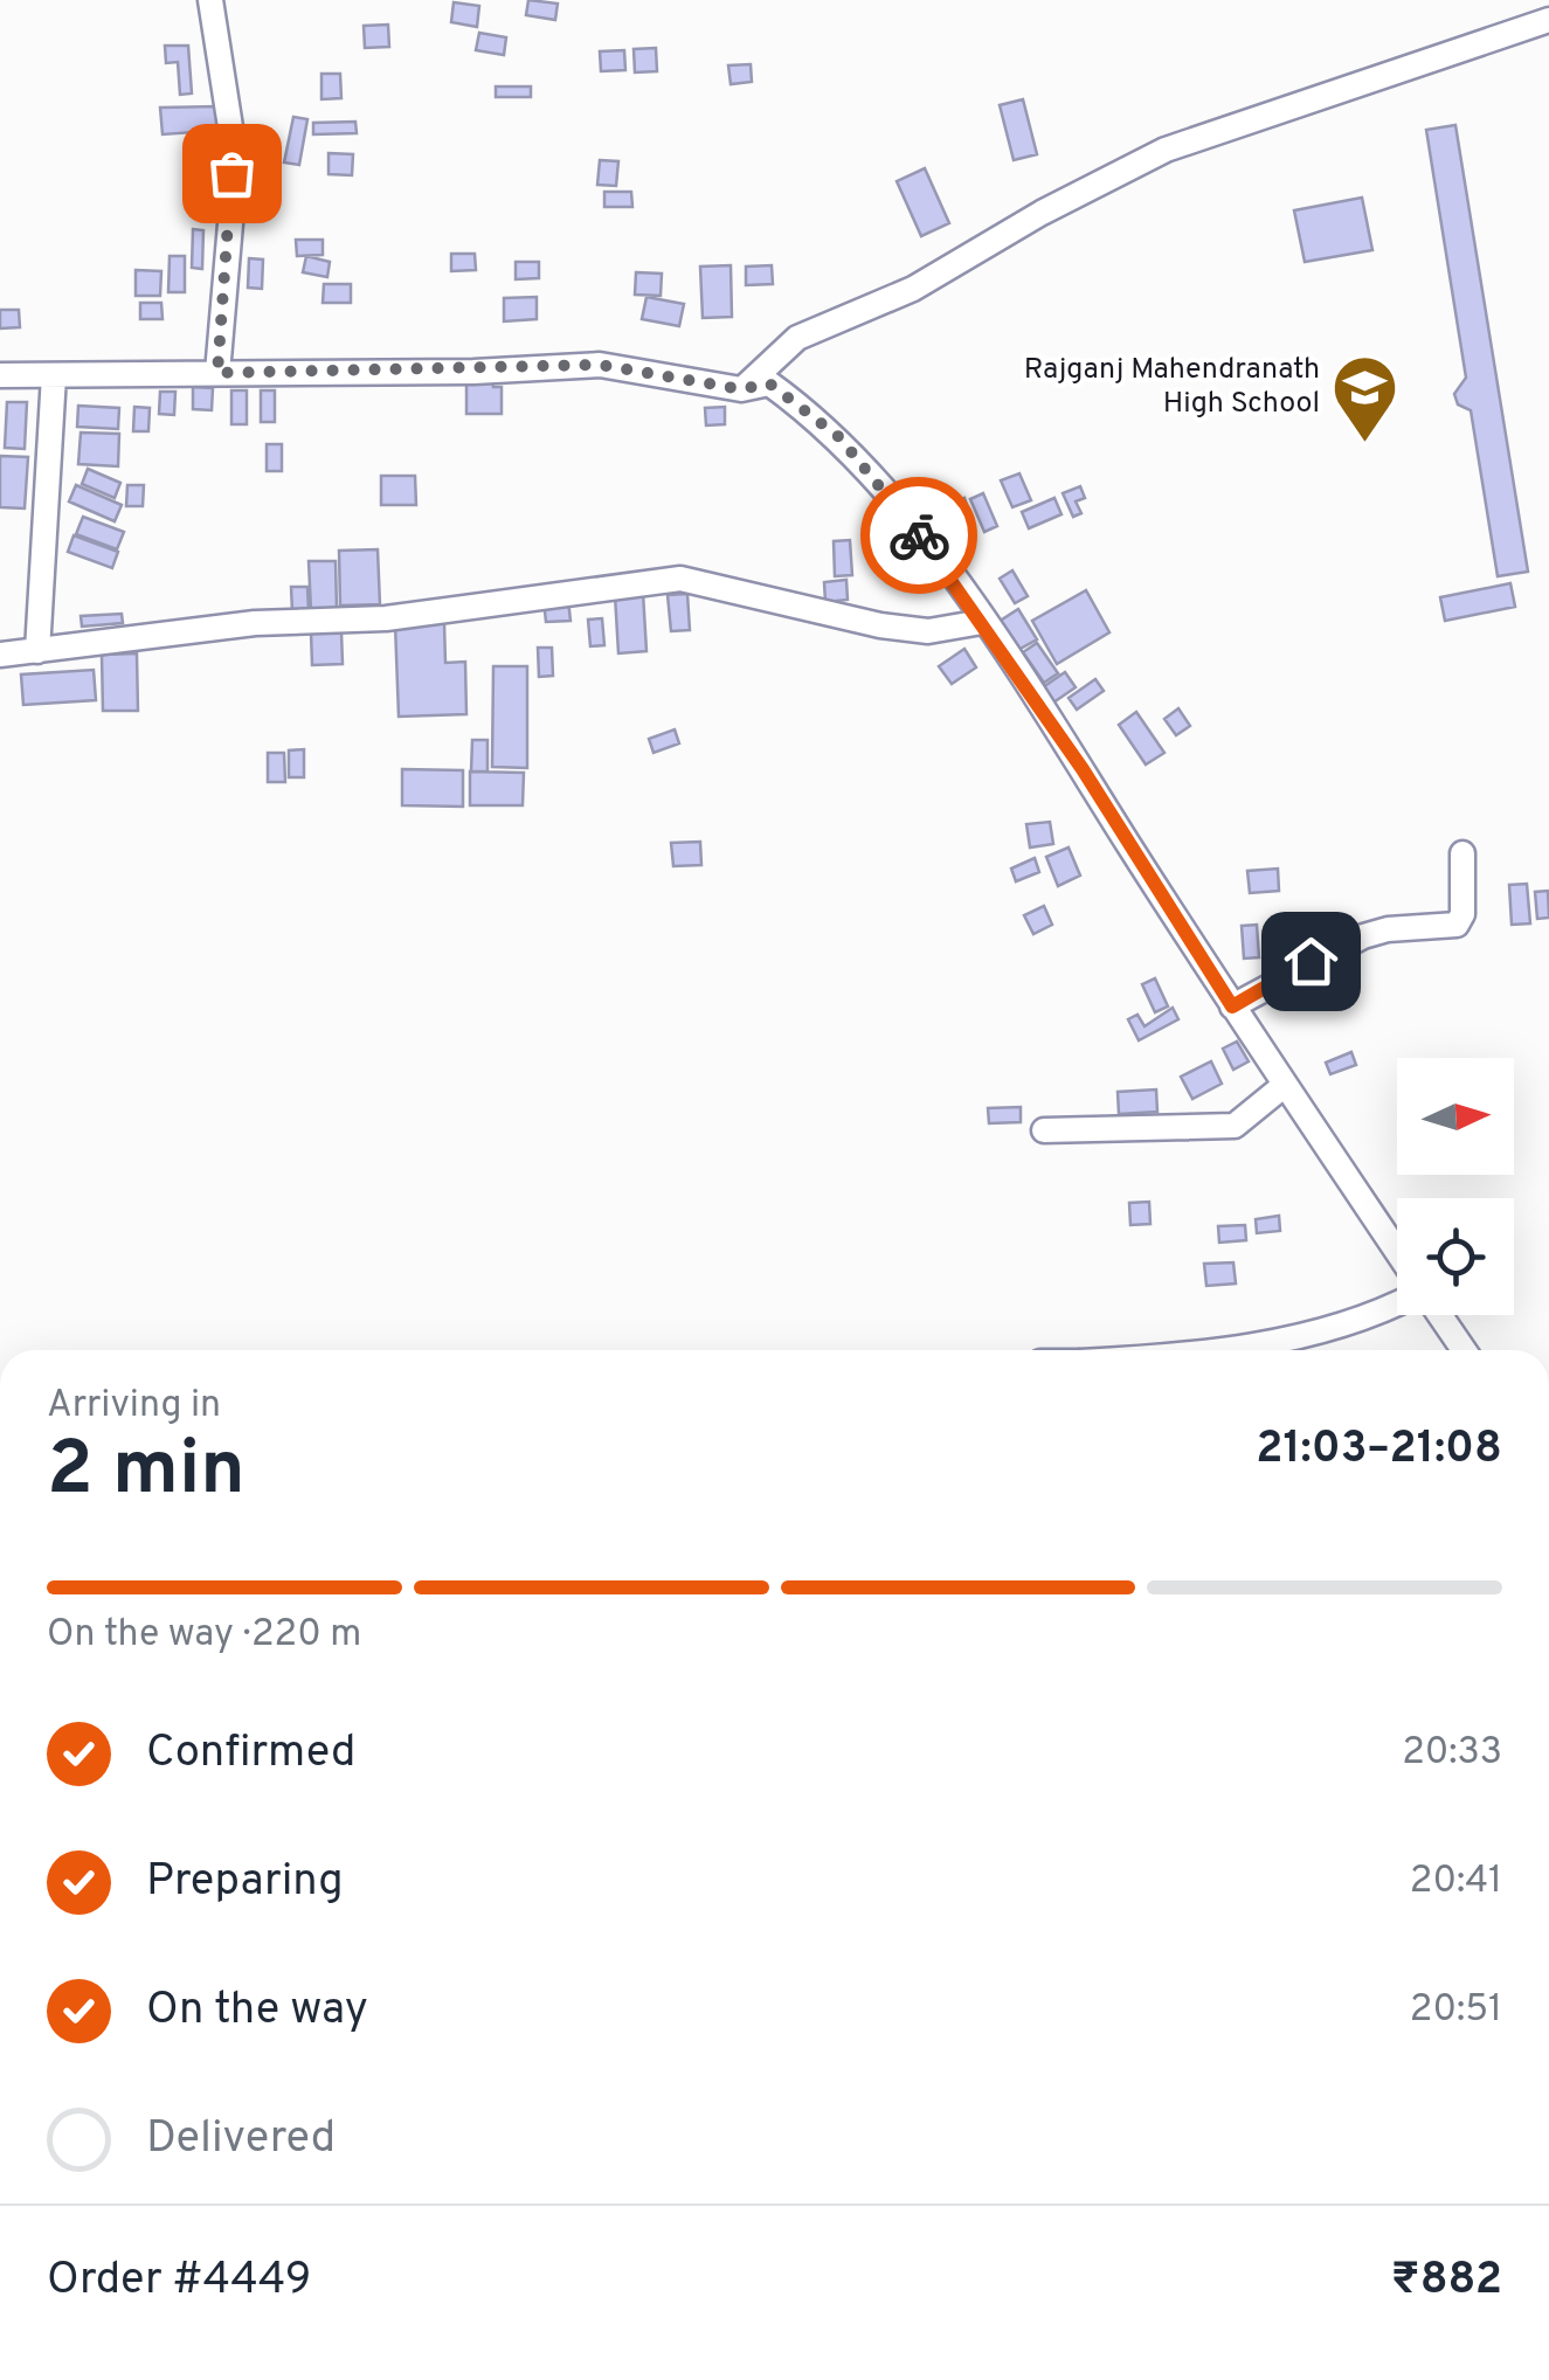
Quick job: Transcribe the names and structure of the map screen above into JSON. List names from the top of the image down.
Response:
{
  "places": {
    "school or university": ["Rajganj Mahendranath High School"]
  },
  "north": "right",
  "page": {
    "heading": ["2 min", "Arriving in", "21:03–21:08"],
    "panel": ["Order #4449", "₹882"],
    "bar": "On the way · 220 m",
    "list": [
      ["Confirmed", "20:33"],
      ["Preparing", "20:41"],
      ["On the way", "20:51"],
      "Delivered"
    ]
  }
}
